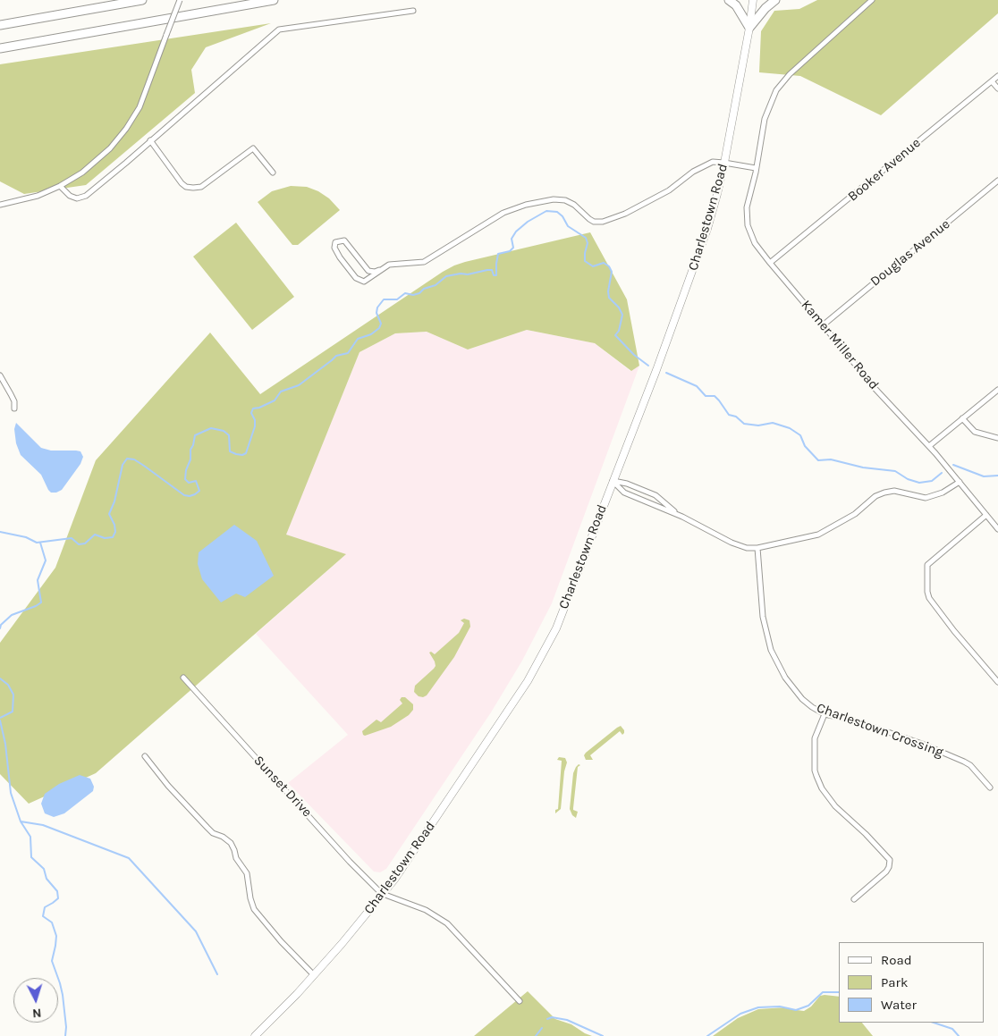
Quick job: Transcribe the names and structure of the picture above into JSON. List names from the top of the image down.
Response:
{
  "streets": {
    "main road": ["Charlestown Road"],
    "street": [
      "Booker Avenue",
      "Douglas Avenue",
      "Kamer Miller Road",
      "Charlestown Crossing",
      "Sunset Drive"
    ]
  },
  "crossings": [
    ["Booker Avenue", "Kamer Miller Road"],
    ["Charlestown Road", "Sunset Drive"],
    ["Douglas Avenue", "Kamer Miller Road"]
  ],
  "legend": ["Road", "Park", "Water"],
  "north": "bottom"
}
